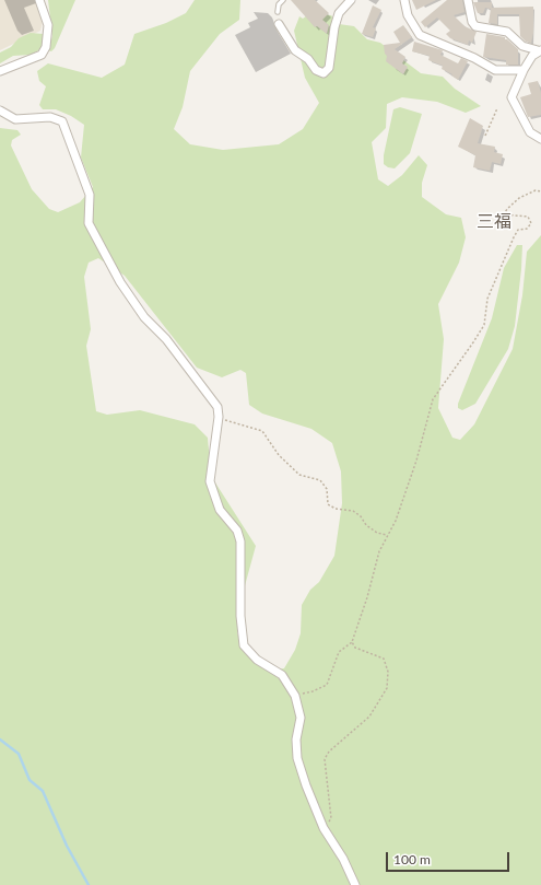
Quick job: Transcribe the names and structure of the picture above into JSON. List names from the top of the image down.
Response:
{
  "districts": ["三福"],
  "scale_bar": "100 m"
}
